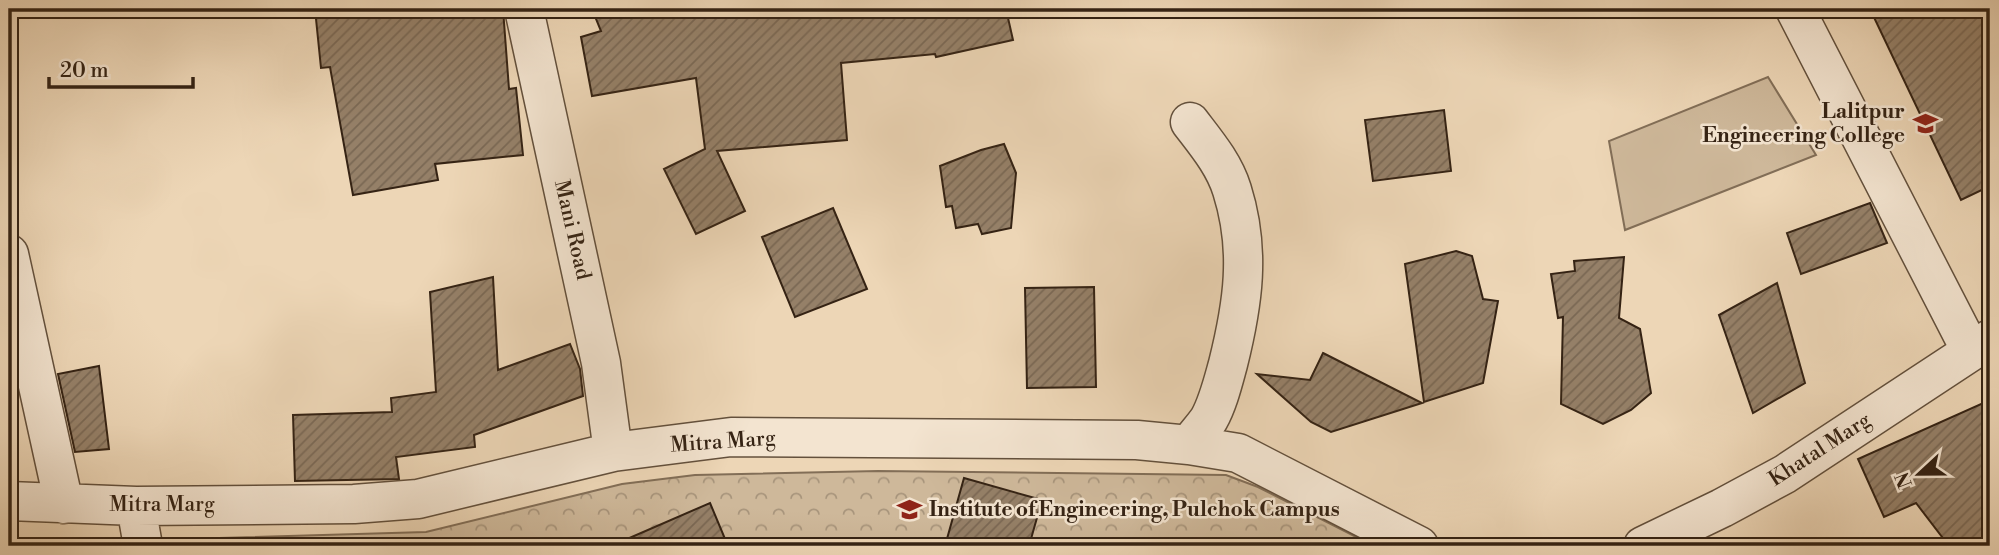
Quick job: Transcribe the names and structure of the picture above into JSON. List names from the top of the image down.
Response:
{
  "streets": {
    "street": ["Mani Road", "Mitra Marg", "Khatal Marg"]
  },
  "crossings": [
    ["Mani Road", "Mitra Marg"]
  ],
  "places": {
    "school or university": ["Lalitpur Engineering College", "Institute of Engineering, Pulchok Campus"]
  },
  "scale_bar": "20 m",
  "north": "left"
}
